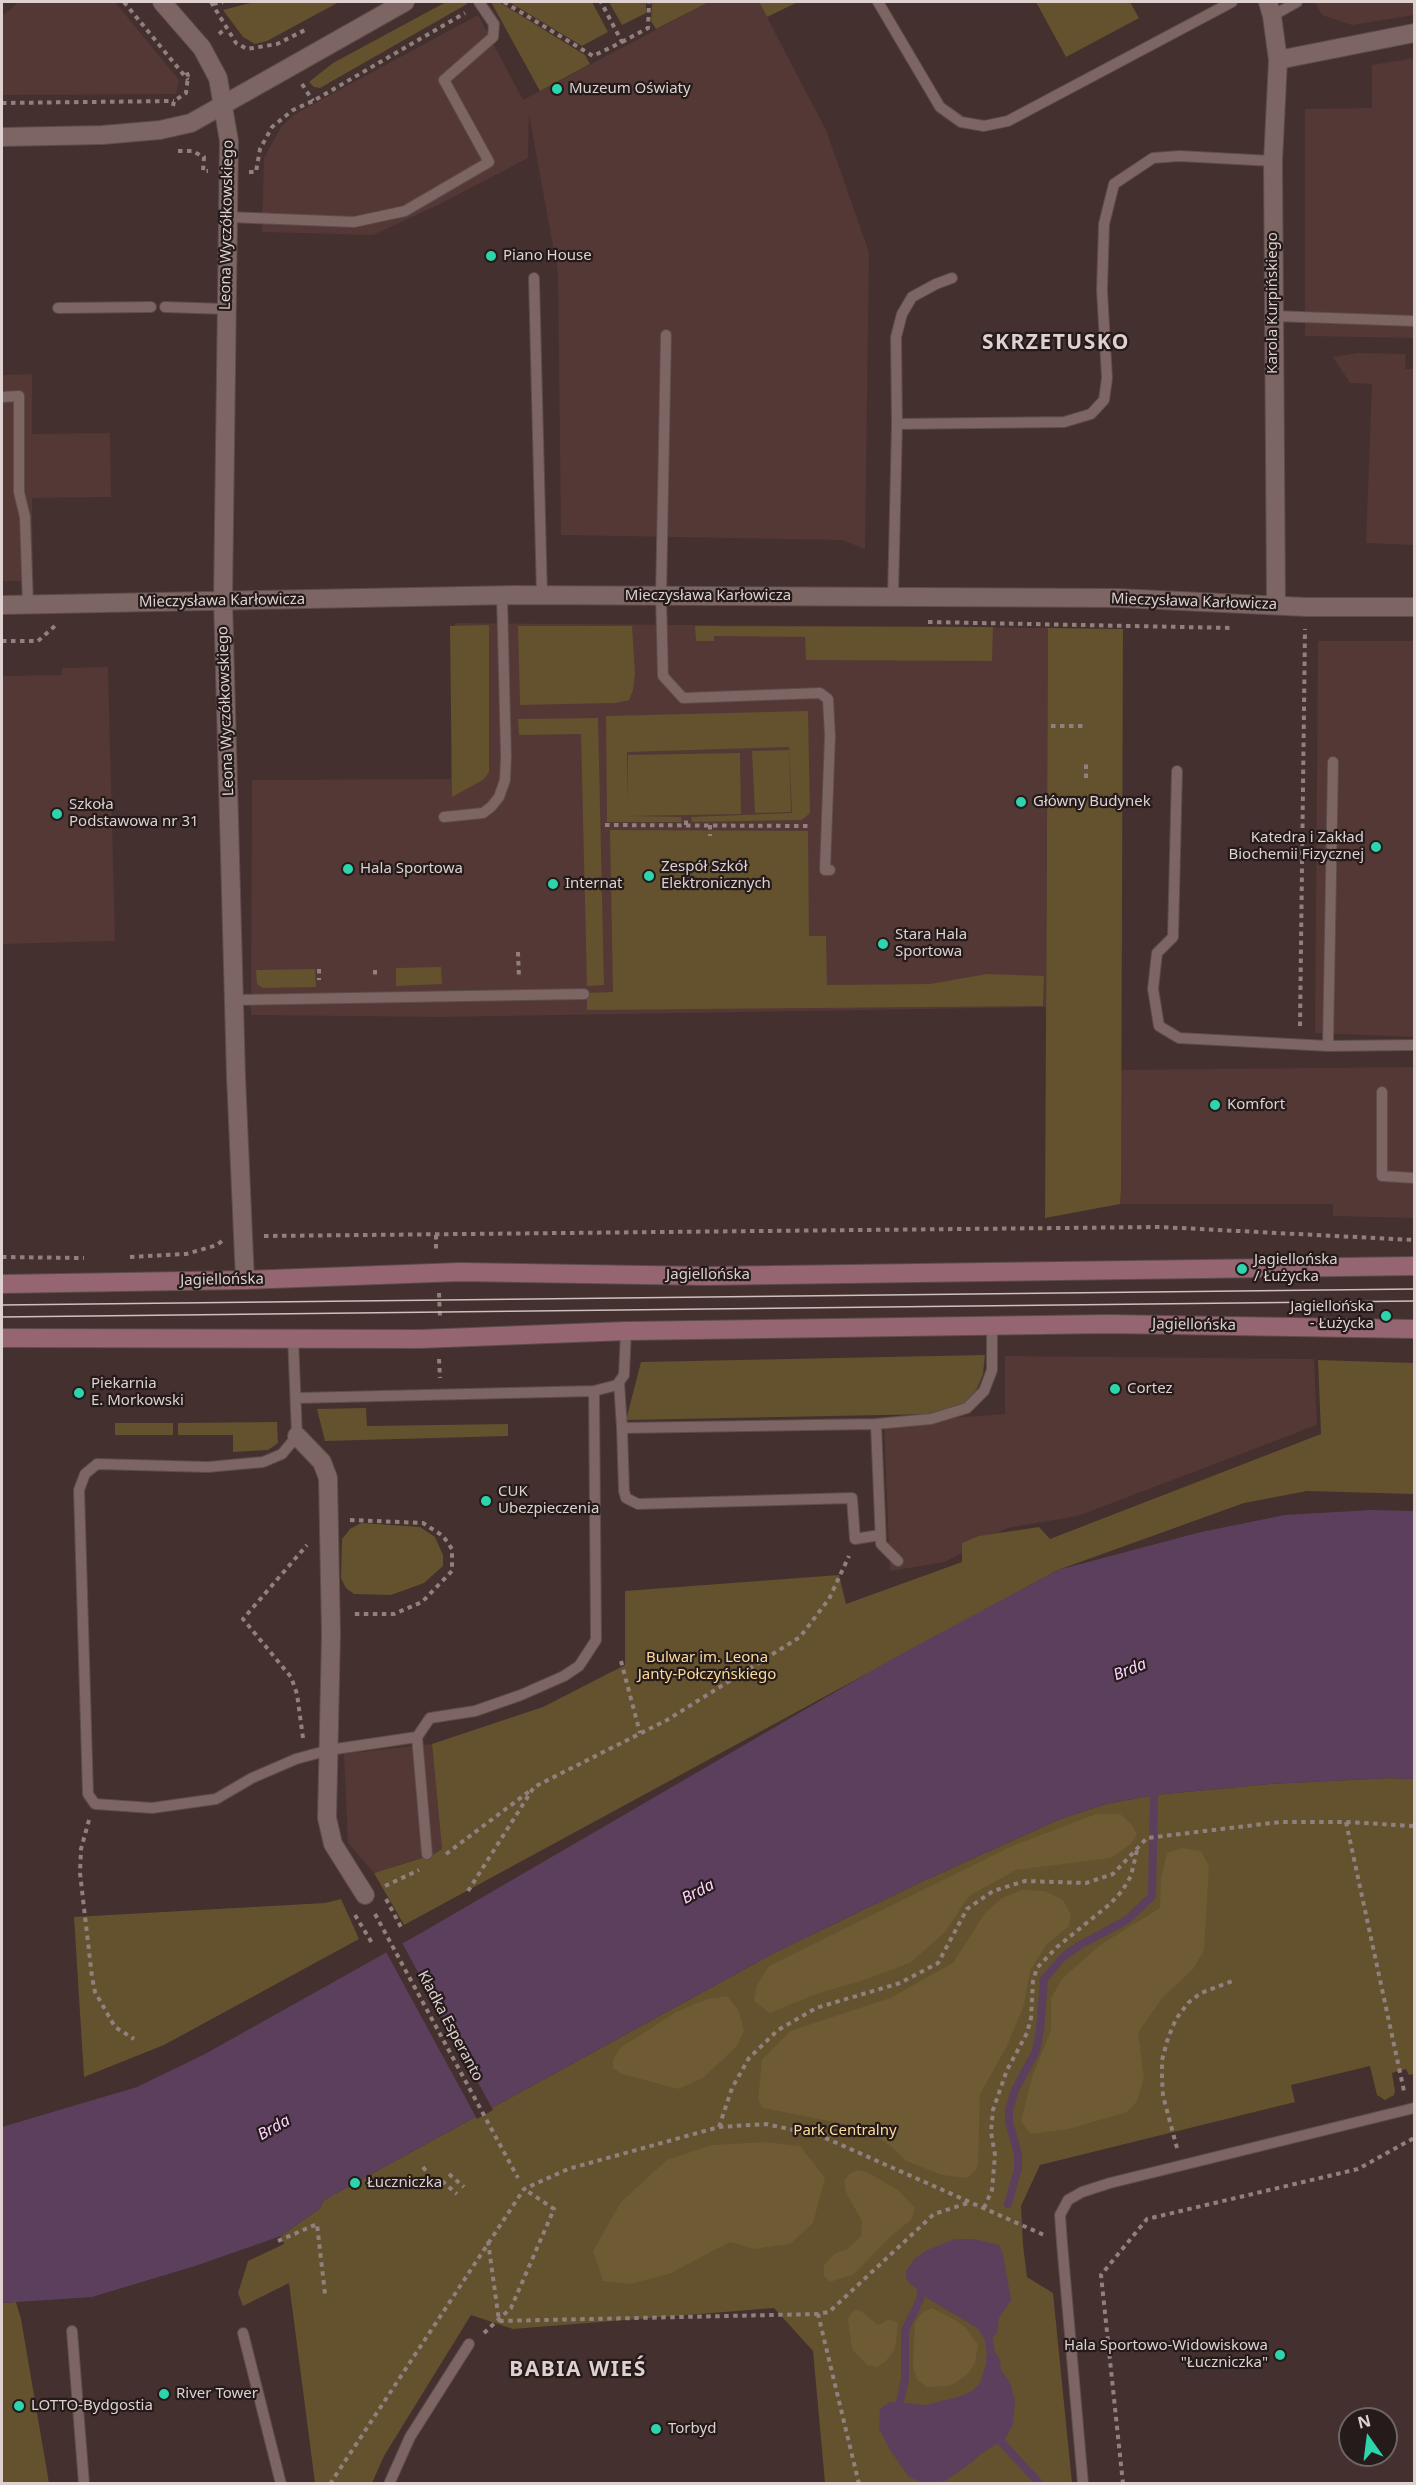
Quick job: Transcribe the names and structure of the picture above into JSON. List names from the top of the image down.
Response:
{
  "streets": {
    "main road": ["Jagiellońska"],
    "street": ["Leona Wyczółkowskiego", "Karola Kurpińskiego", "Mieczysława Karłowicza"],
    "path": ["Kładka Esperanto"]
  },
  "crossings": [
    ["Leona Wyczółkowskiego", "Mieczysława Karłowicza"],
    ["Leona Wyczółkowskiego", "Jagiellońska"],
    ["Karola Kurpińskiego", "Mieczysława Karłowicza"]
  ],
  "districts": ["SKRZETUSKO", "BABIA WIEŚ"],
  "water": ["Brda"],
  "parks": ["Bulwar im. Leona Janty-Połczyńskiego", "Park Centralny"],
  "places": [
    "Muzeum Oświaty",
    "Piano House",
    "Główny Budynek",
    "Szkoła Podstawowa nr 31",
    "Katedra i Zakład Biochemii Fizycznej",
    "Hala Sportowa",
    "Zespół Szkół Elektronicznych",
    "Internat",
    "Stara Hala Sportowa",
    "Komfort",
    "Jagiellońska / Łużycka",
    "Jagiellońska - Łużycka",
    "Cortez",
    "Piekarnia E. Morkowski",
    "CUK Ubezpieczenia",
    "Łuczniczka",
    "Hala Sportowo-Widowiskowa \"Łuczniczka\"",
    "River Tower",
    "LOTTO-Bydgostia",
    "Torbyd"
  ],
  "north": "top"
}
